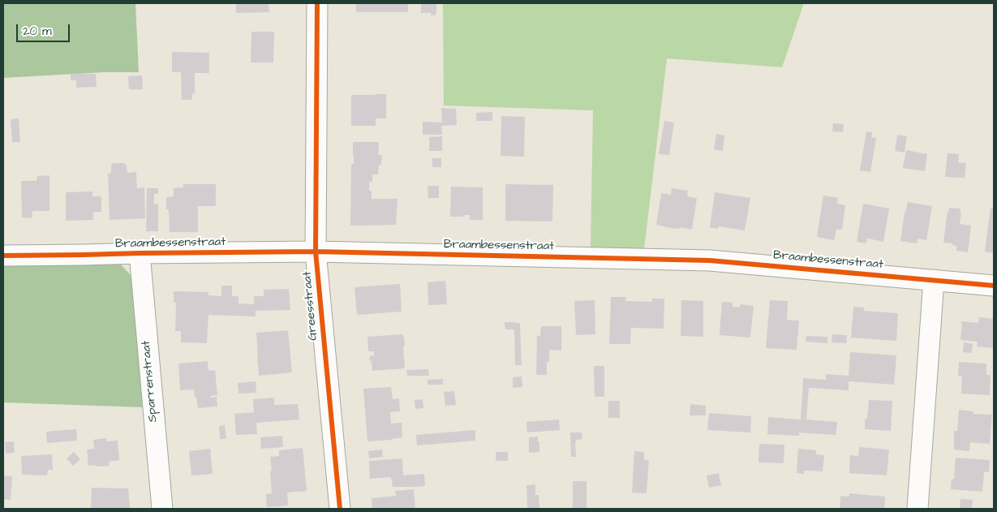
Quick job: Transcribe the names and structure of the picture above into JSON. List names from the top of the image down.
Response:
{
  "streets": {
    "street": ["Braambessenstraat", "Greesstraat", "Sparrenstraat"]
  },
  "crossings": [
    ["Braambessenstraat", "Greesstraat"],
    ["Braambessenstraat", "Sparrenstraat"]
  ],
  "scale_bar": "20 m"
}
